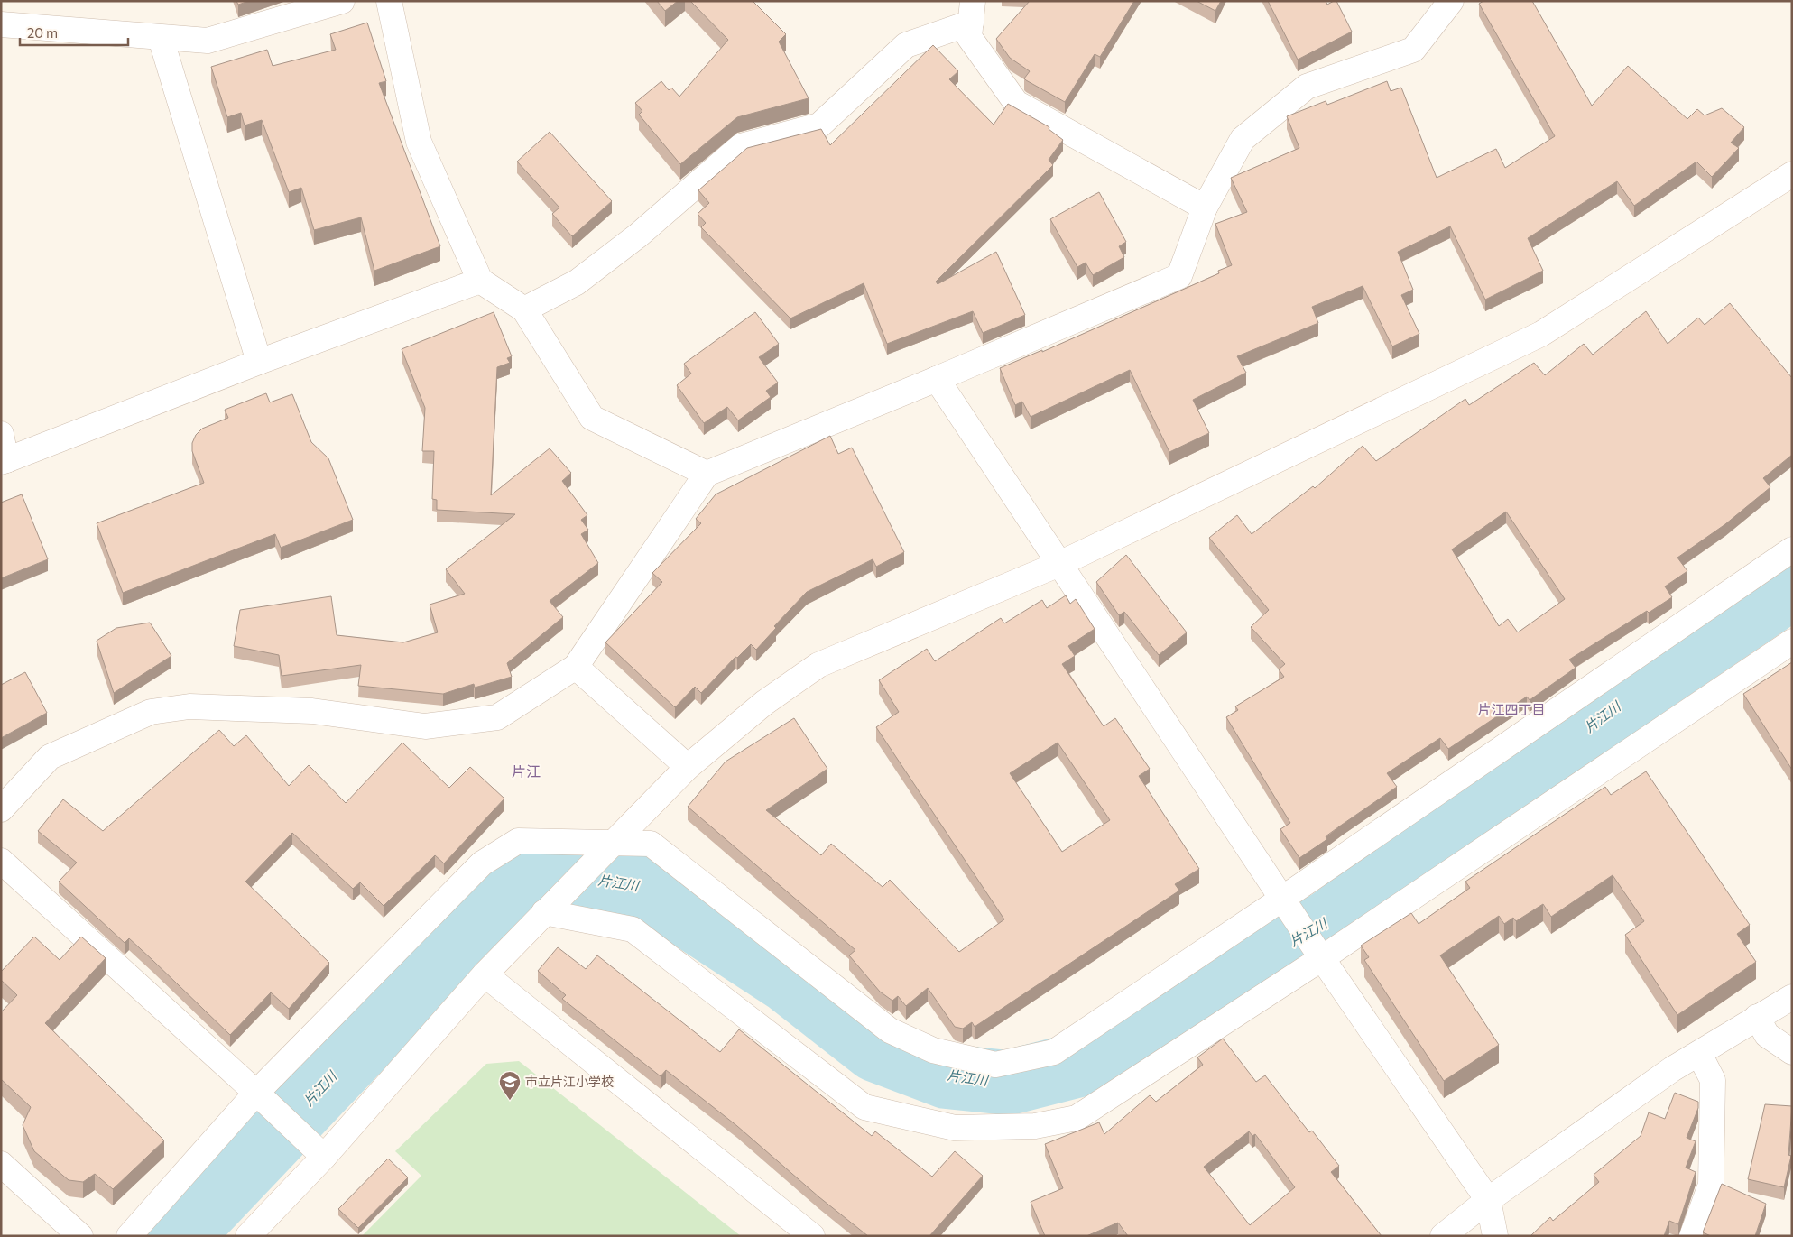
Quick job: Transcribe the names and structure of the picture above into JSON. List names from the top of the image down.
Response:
{
  "districts": ["片江四丁目", "片江"],
  "water": ["片江川"],
  "places": {
    "school or university": ["市立片江小学校"]
  },
  "scale_bar": "20 m"
}
